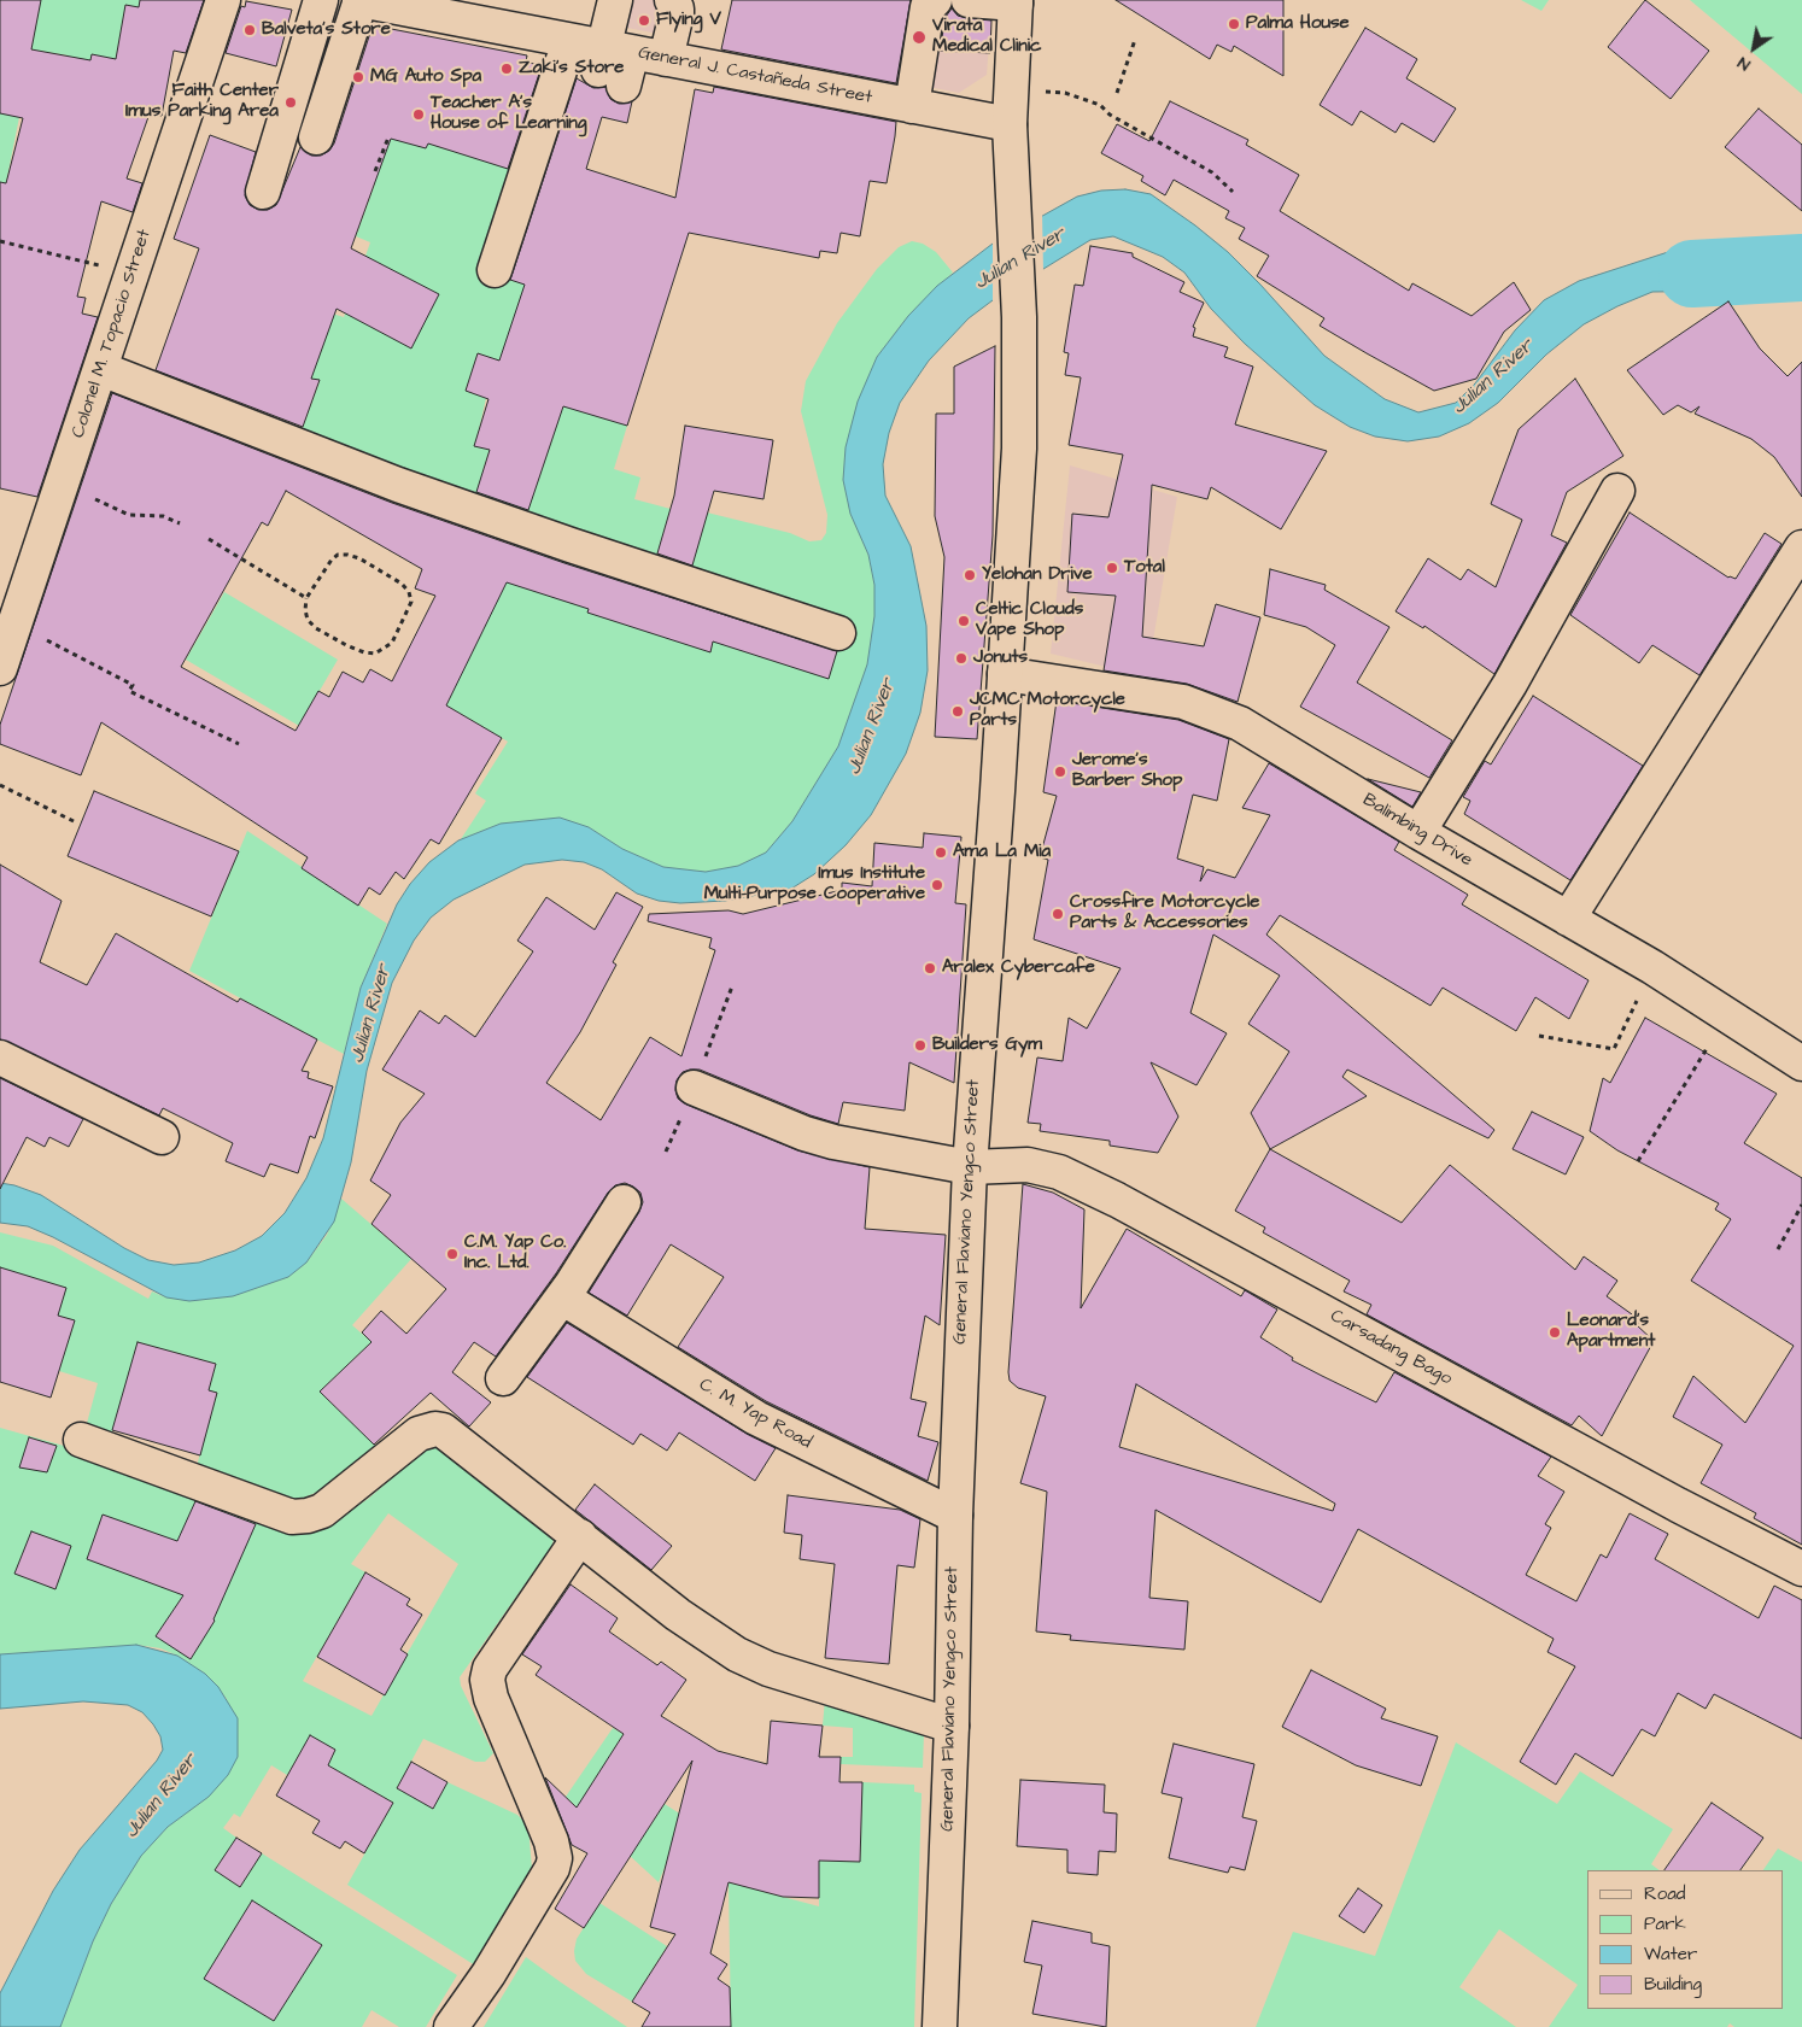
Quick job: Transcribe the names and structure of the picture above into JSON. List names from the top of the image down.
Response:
{
  "streets": {
    "street": [
      "General J. Castañeda Street",
      "Colonel M. Topacio Street",
      "Balimbing Drive",
      "General Flaviano Yengco Street",
      "Carsadang Bago",
      "C. M. Yap Road"
    ]
  },
  "crossings": [
    ["General J. Castañeda Street", "General Flaviano Yengco Street"],
    ["Balimbing Drive", "General Flaviano Yengco Street"],
    ["General Flaviano Yengco Street", "Carsadang Bago"],
    ["General Flaviano Yengco Street", "C. M. Yap Road"]
  ],
  "water": ["Julian River"],
  "places": [
    "Flying V",
    "Palma House",
    "Balveta's Store",
    "Virata Medical Clinic",
    "Zaki's Store",
    "MG Auto Spa",
    "Faith Center Imus Parking Area",
    "Teacher A's House of Learning",
    "Total",
    "Yelohan Drive",
    "Celtic Clouds Vape Shop",
    "Jonuts",
    "JCMC Motorcycle Parts",
    "Jerome’s Barber Shop",
    "Ama La Mia",
    "Imus Institute Multi-Purpose Cooperative",
    "Crossfire Motorcycle Parts & Accessories",
    "Aralex Cybercafe",
    "Builders Gym",
    "C.M. Yap Co. Inc. Ltd.",
    "Leonard's Apartment"
  ],
  "legend": [
    "Road",
    "Park",
    "Water",
    "Building"
  ],
  "north": "bottom left"
}
